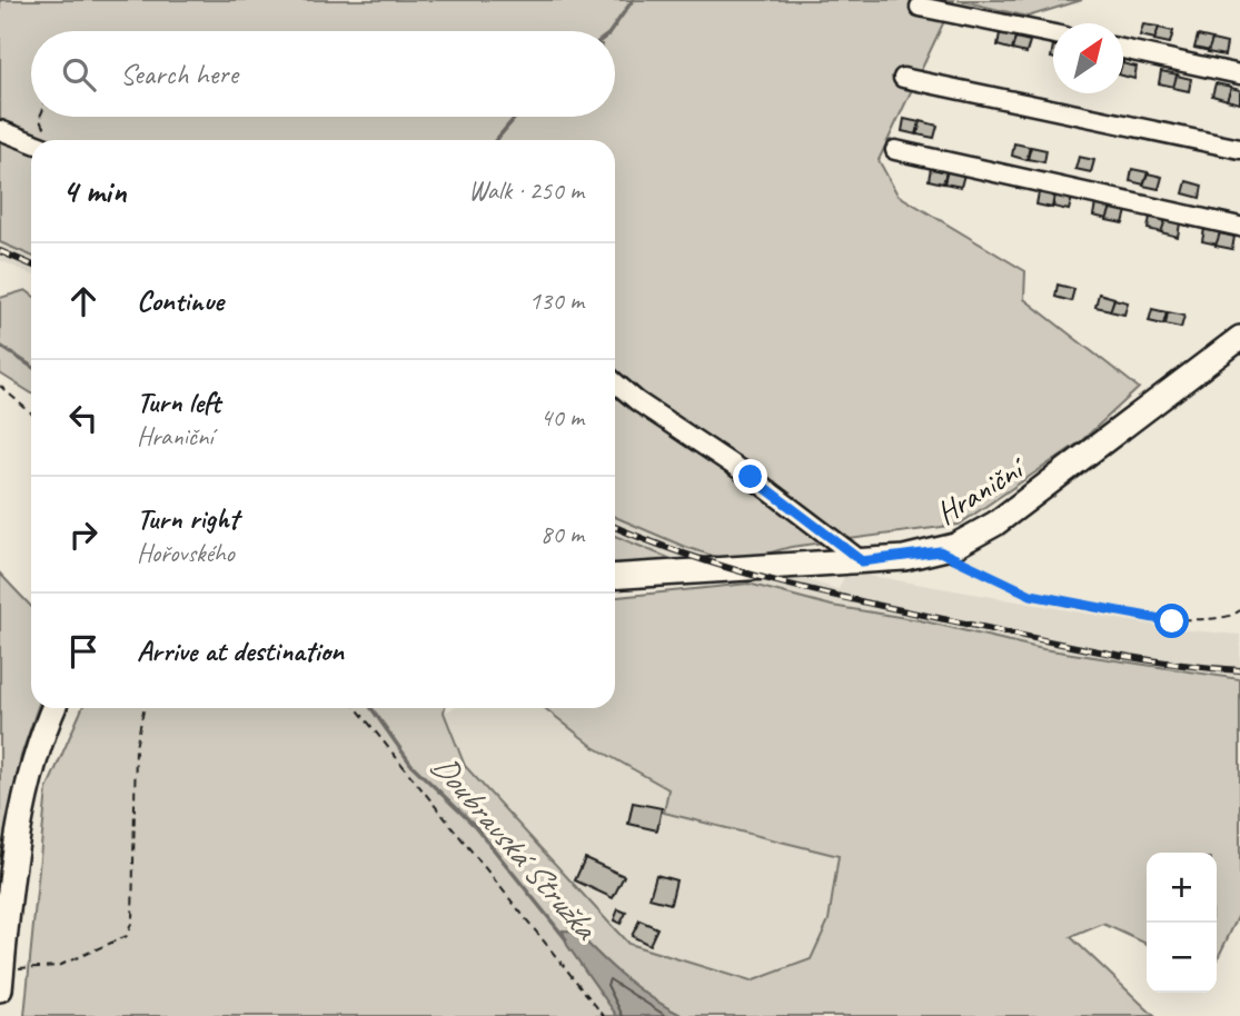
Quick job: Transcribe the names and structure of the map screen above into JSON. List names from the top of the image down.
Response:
{
  "streets": {
    "main road": ["Hraniční"]
  },
  "water": ["Doubravská Stružka"],
  "north": "top right",
  "page": {
    "search": "Search here",
    "heading": ["4 min", "Walk · 250 m"],
    "list": [
      ["Continue", "130 m"],
      ["Turn left", "Hraniční", "40 m"],
      ["Turn right", "Hořovského", "80 m"],
      "Arrive at destination"
    ],
    "map_buttons": ["+", "−"]
  }
}
